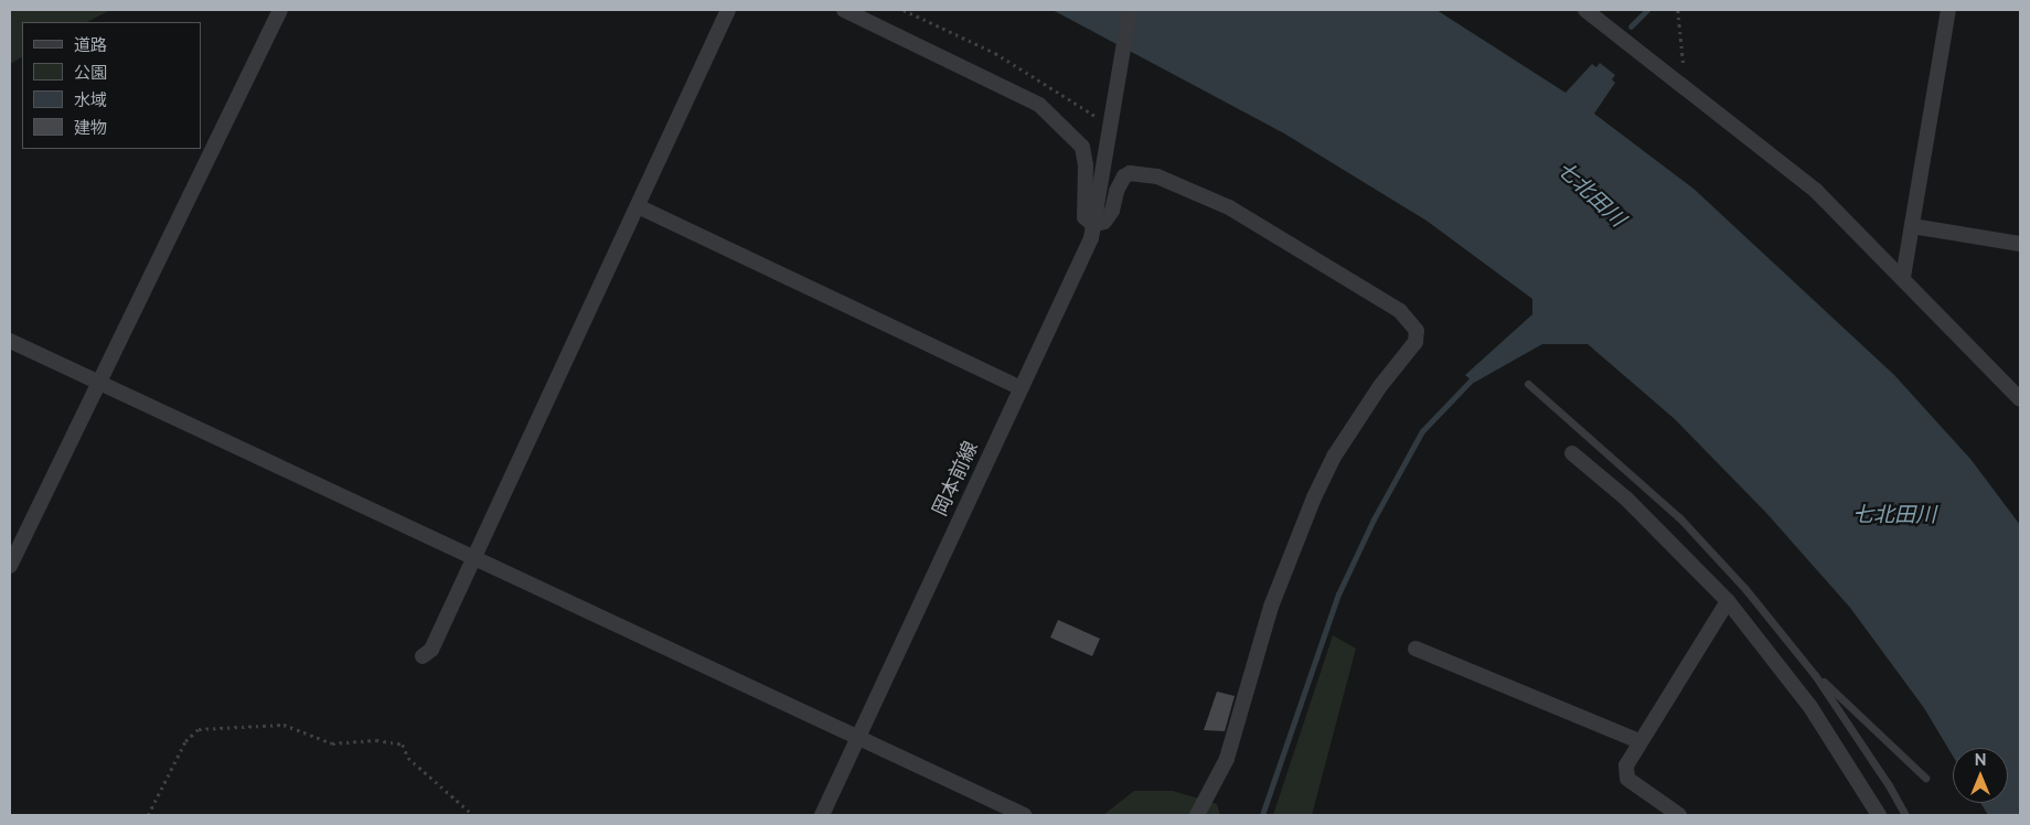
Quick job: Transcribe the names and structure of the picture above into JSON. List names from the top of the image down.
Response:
{
  "streets": {
    "street": ["岡本前線"]
  },
  "water": ["七北田川"],
  "legend": [
    "道路",
    "公園",
    "水域",
    "建物"
  ],
  "north": "top"
}
